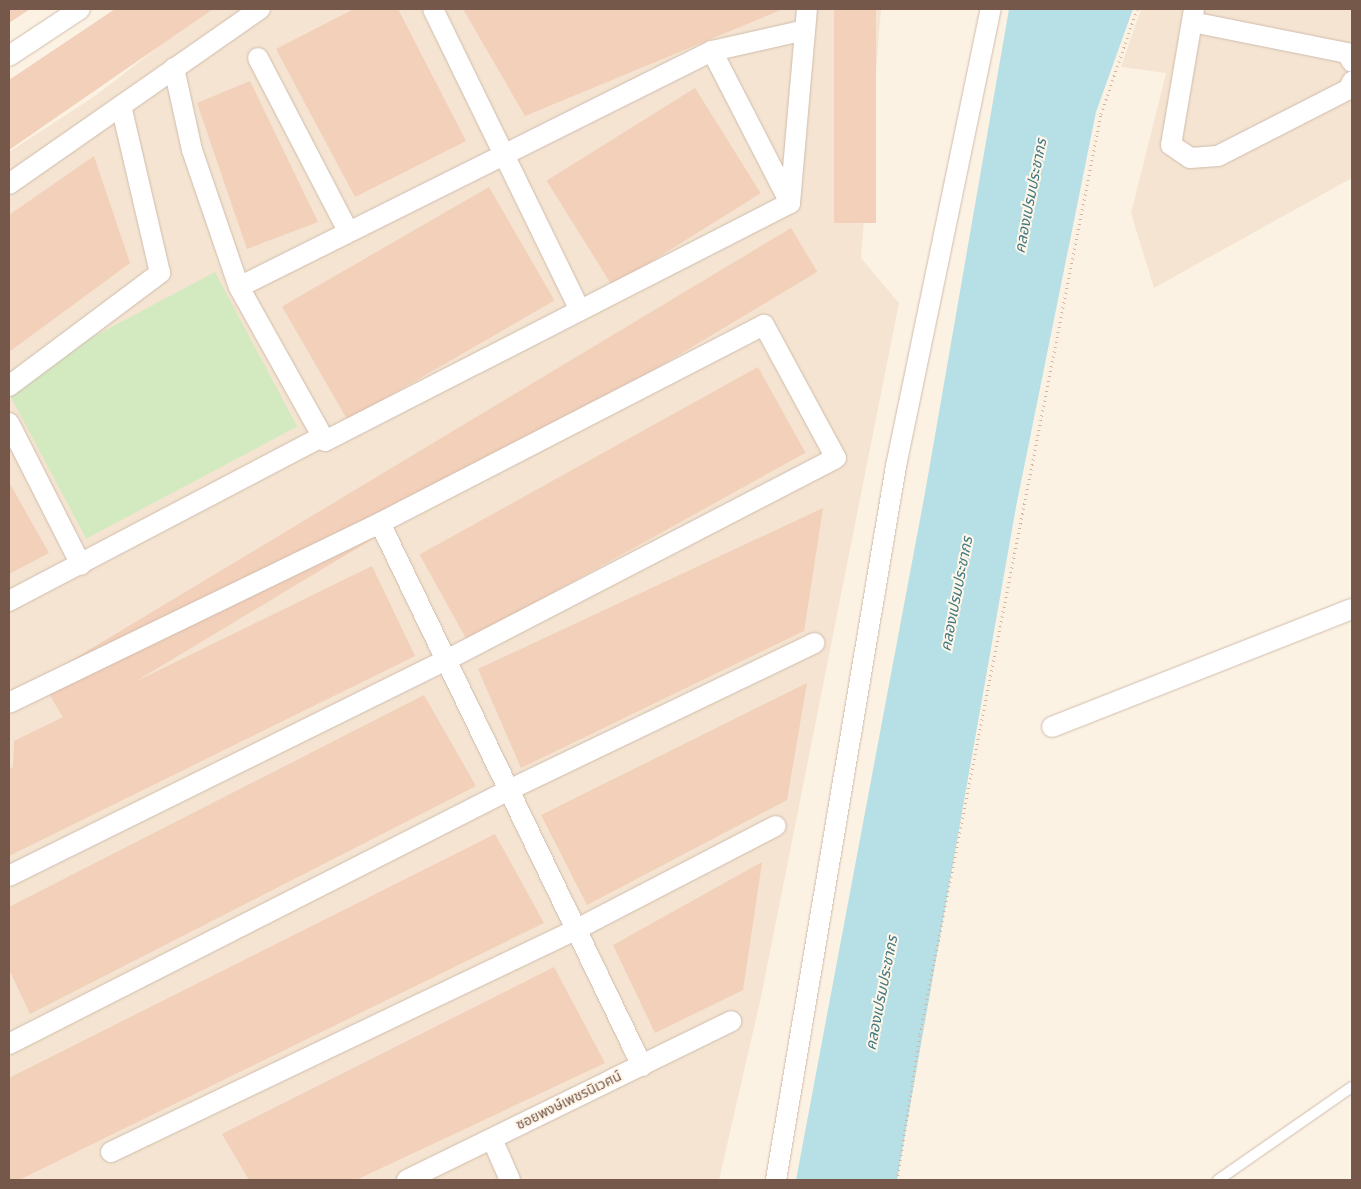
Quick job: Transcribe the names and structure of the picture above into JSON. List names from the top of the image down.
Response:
{
  "streets": {
    "street": ["ซอยพงษ์เพชรนิเวศน์"]
  },
  "water": ["คลองเปรมประชากร"]
}
